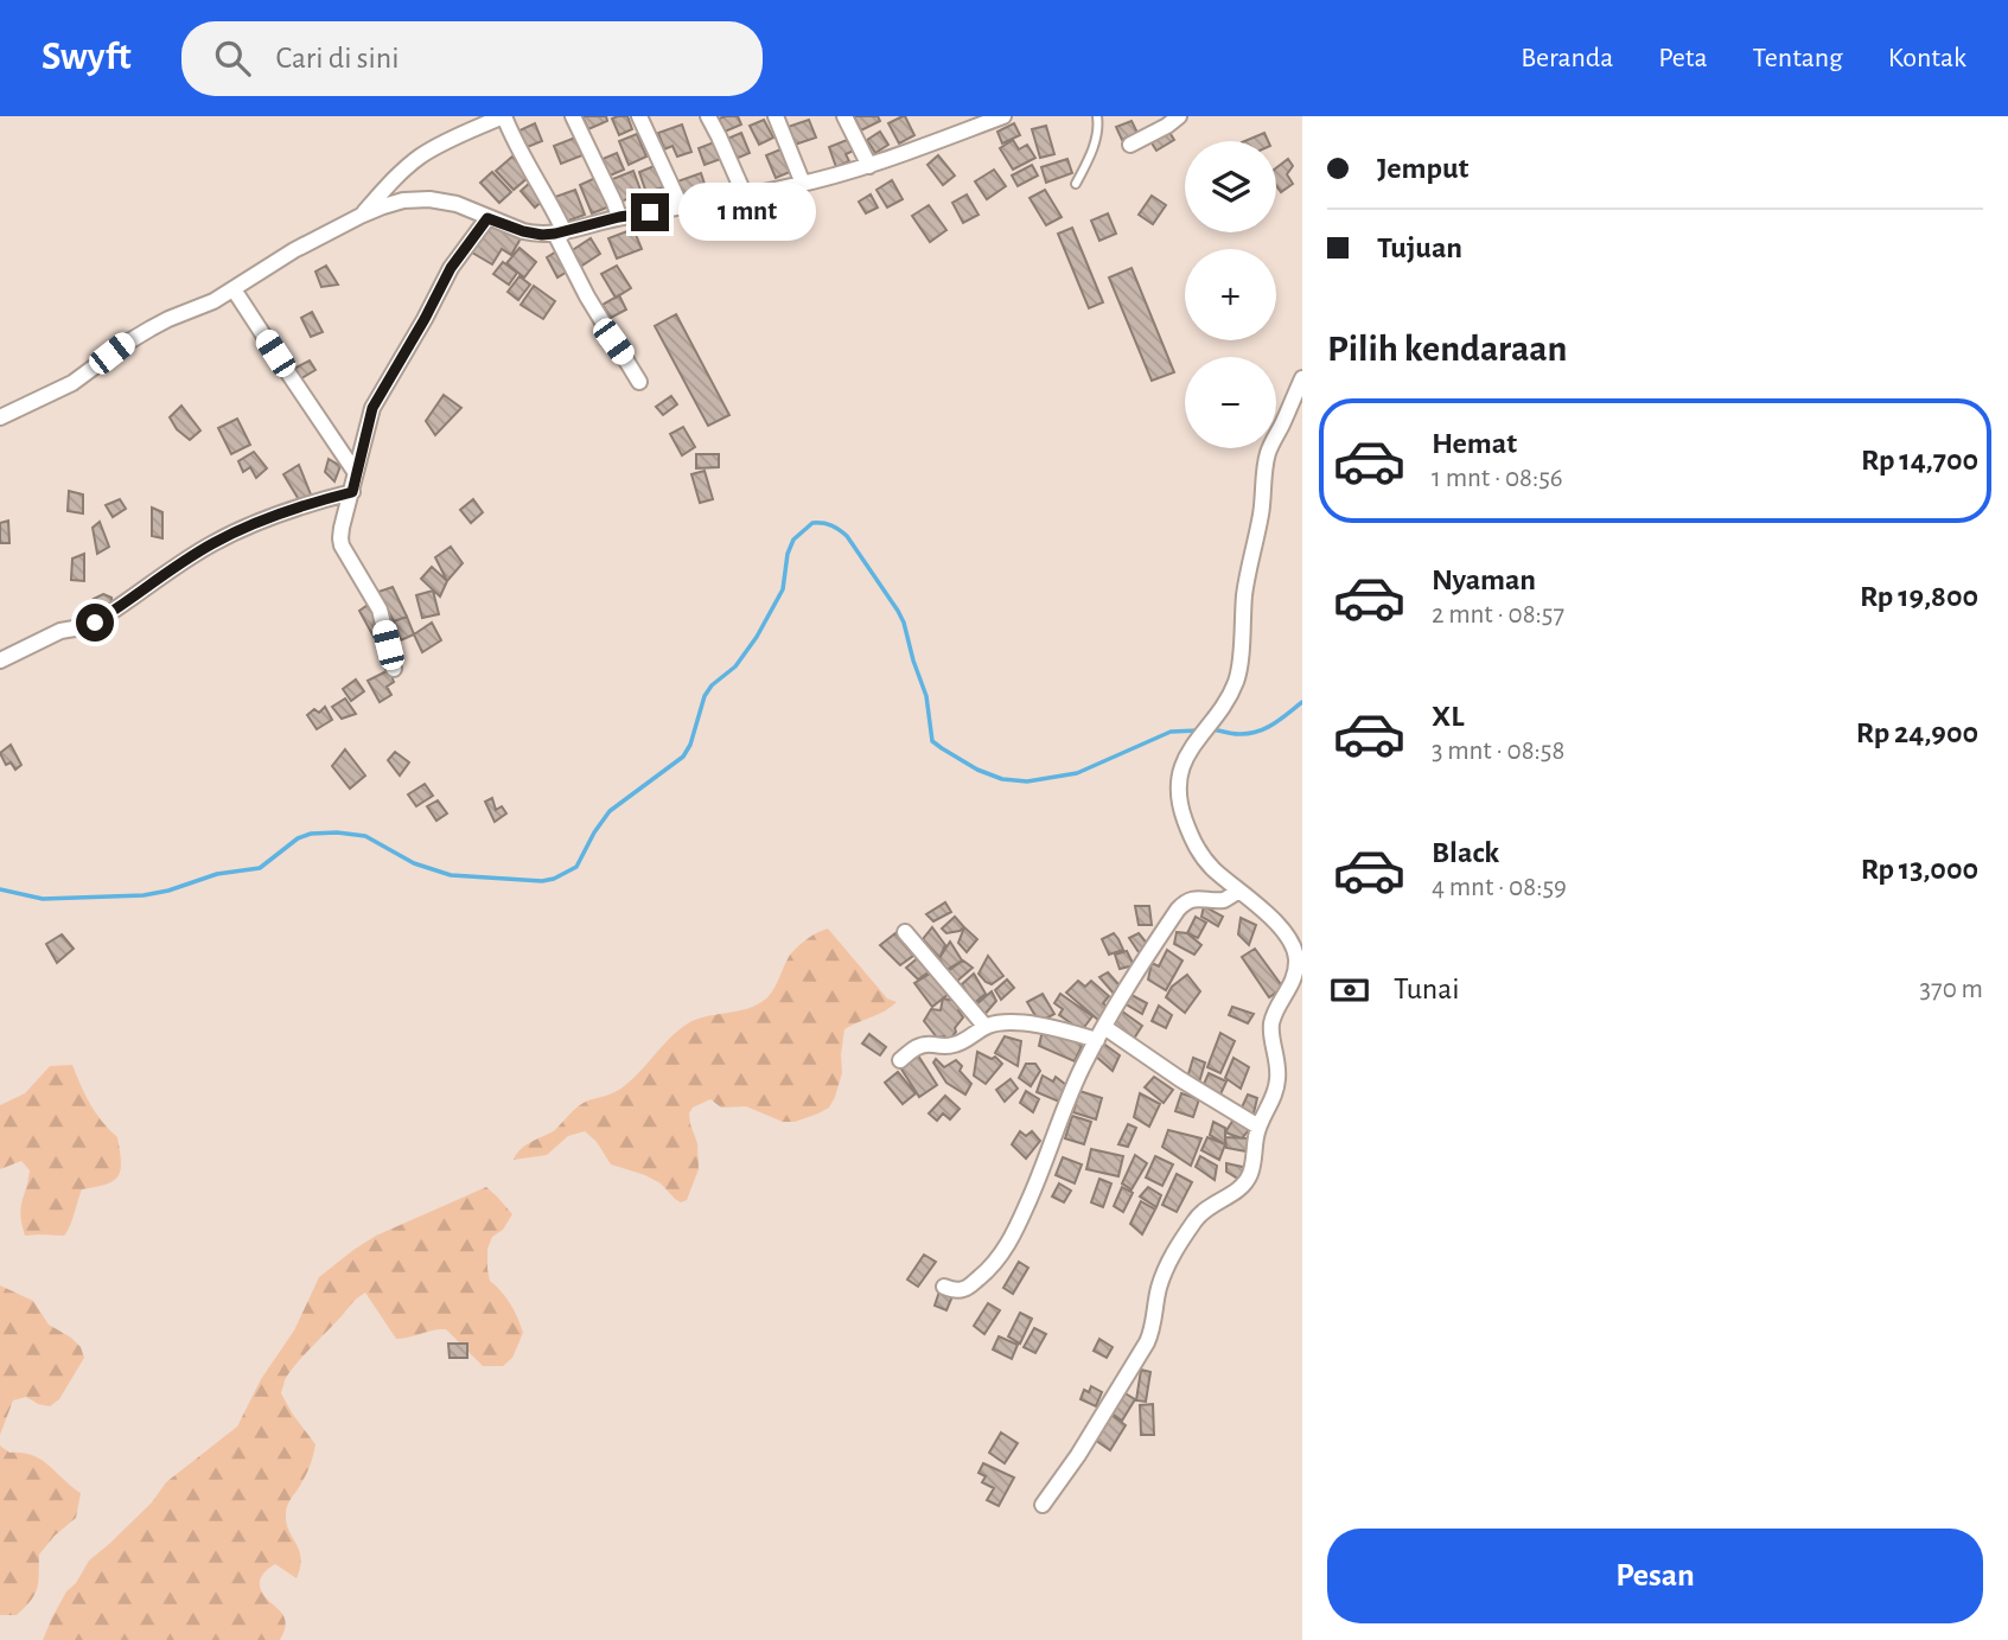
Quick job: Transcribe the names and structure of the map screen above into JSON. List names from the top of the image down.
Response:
{
  "page": {
    "header": "Swyft",
    "search": "Cari di sini",
    "nav": [
      "Beranda",
      "Peta",
      "Tentang",
      "Kontak"
    ],
    "banner": ["Jemput", "Tujuan"],
    "map_buttons": ["+", "−"],
    "bubble": "1 mnt",
    "heading": "Pilih kendaraan",
    "list": [
      {
        "name": "Hemat",
        "note": "1 mnt · 08:56",
        "value": "Rp 14,700"
      },
      {
        "name": "Nyaman",
        "note": "2 mnt · 08:57",
        "value": "Rp 19,800"
      },
      {
        "name": "XL",
        "note": "3 mnt · 08:58",
        "value": "Rp 24,900"
      },
      {
        "name": "Black",
        "note": "4 mnt · 08:59",
        "value": "Rp 13,000"
      }
    ],
    "pay": ["Tunai", "370 m"],
    "buttons": "Pesan"
  }
}
